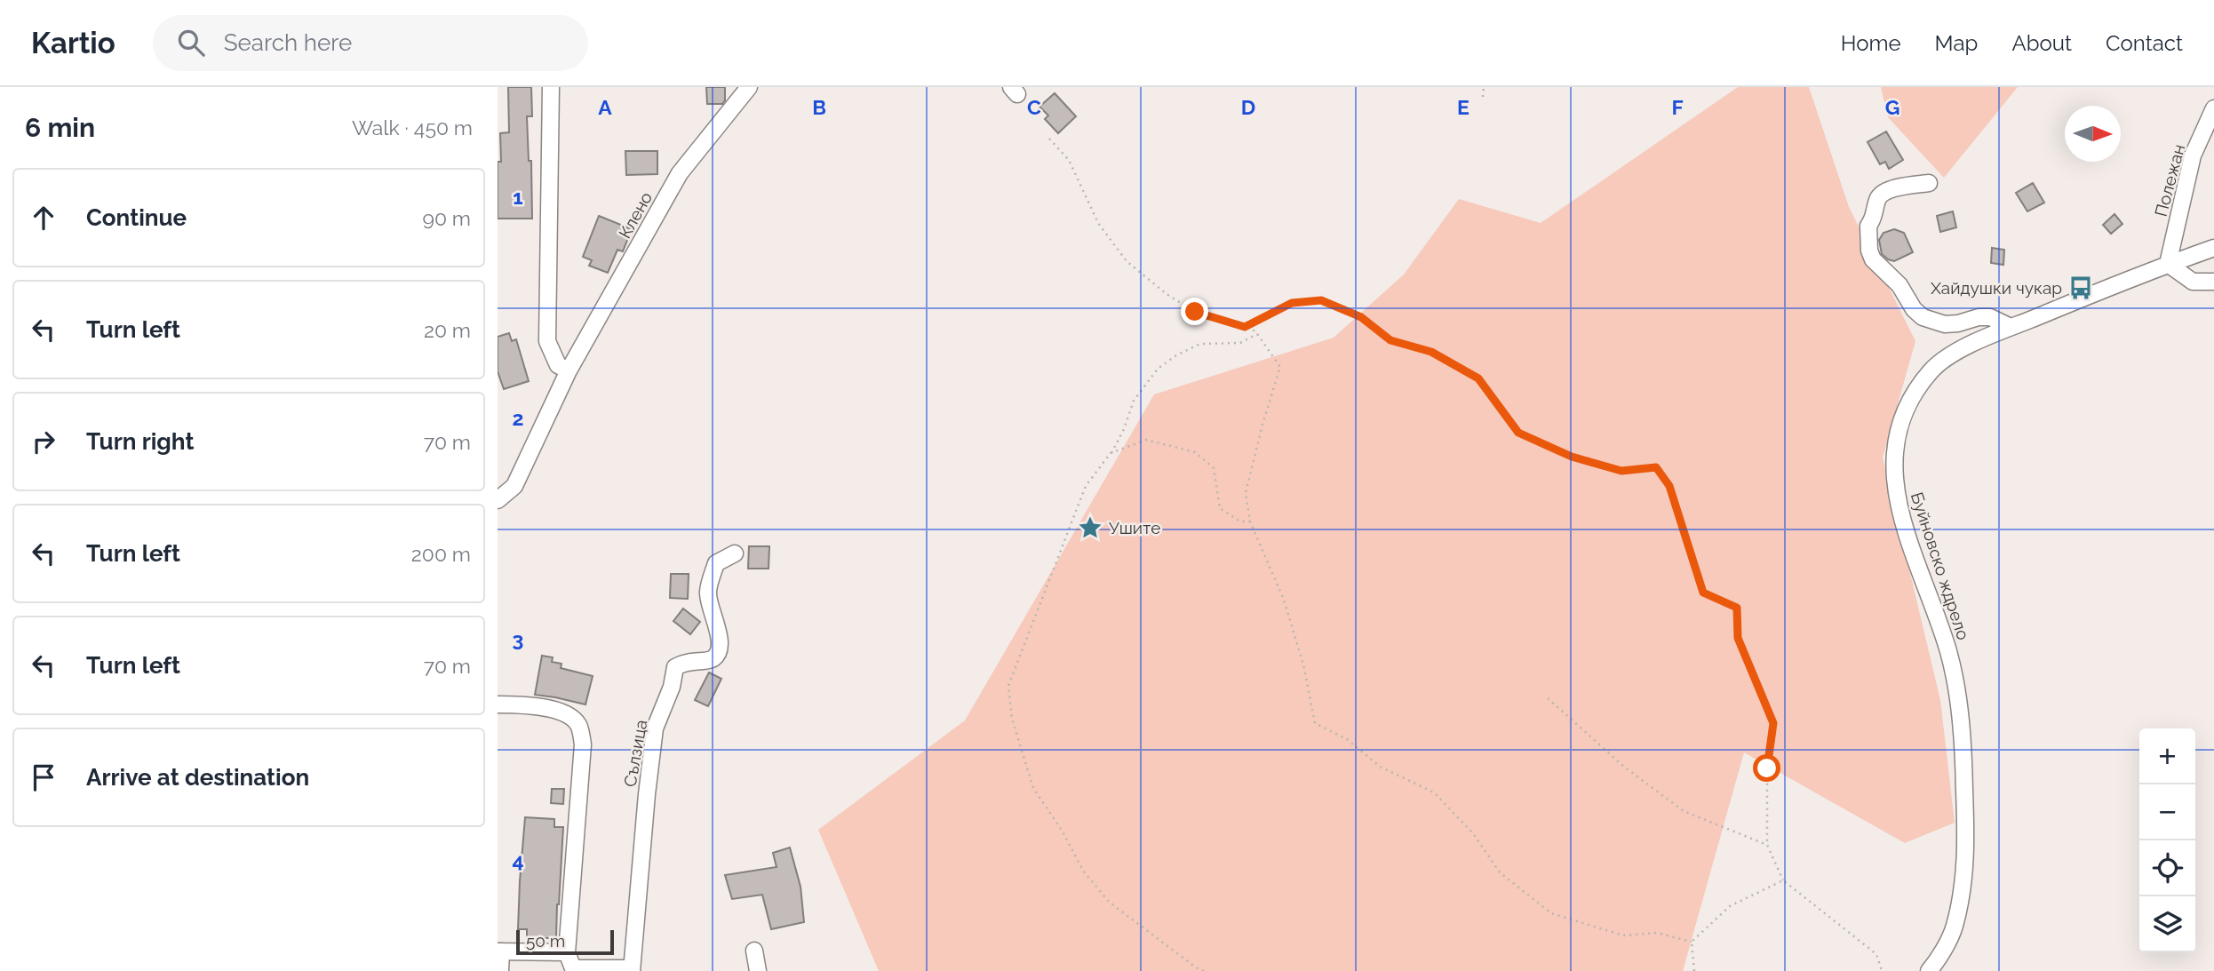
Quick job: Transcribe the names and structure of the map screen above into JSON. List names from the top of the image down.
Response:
{
  "streets": {
    "street": [
      "Полежан",
      "Клено",
      "Буйновско ждрело",
      "Сълзица"
    ]
  },
  "crossings": [
    ["Полежан", "Буйновско ждрело"]
  ],
  "places": {
    "bus stop": ["Хайдушки чукар"],
    "place": ["Ушите"]
  },
  "scale_bar": "50 m",
  "north": "right",
  "page": {
    "header": "Kartio",
    "search": "Search here",
    "nav": [
      "Home",
      "Map",
      "About",
      "Contact"
    ],
    "heading": ["6 min", "Walk · 450 m"],
    "list": [
      ["Continue", "90 m"],
      ["Turn left", "20 m"],
      ["Turn right", "70 m"],
      ["Turn left", "200 m"],
      ["Turn left", "70 m"],
      "Arrive at destination"
    ],
    "map_buttons": ["+", "−"],
    "scale": "50 m"
  },
  "grid": {
    "columns": [
      "A",
      "B",
      "C",
      "D",
      "E",
      "F",
      "G"
    ],
    "rows": [
      "1",
      "2",
      "3",
      "4"
    ]
  }
}
